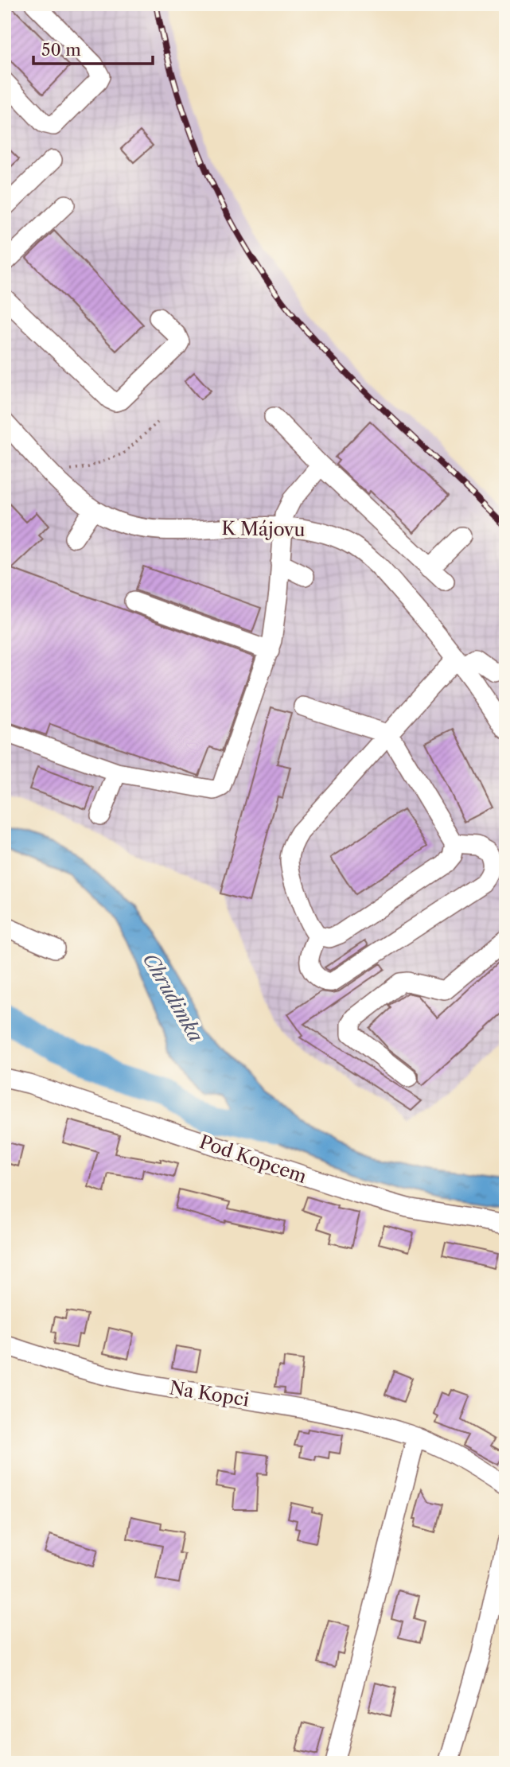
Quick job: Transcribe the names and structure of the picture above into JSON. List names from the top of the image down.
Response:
{
  "streets": {
    "street": ["K Májovu", "Pod Kopcem", "Na Kopci"]
  },
  "water": ["Chrudimka"],
  "scale_bar": "50 m"
}
